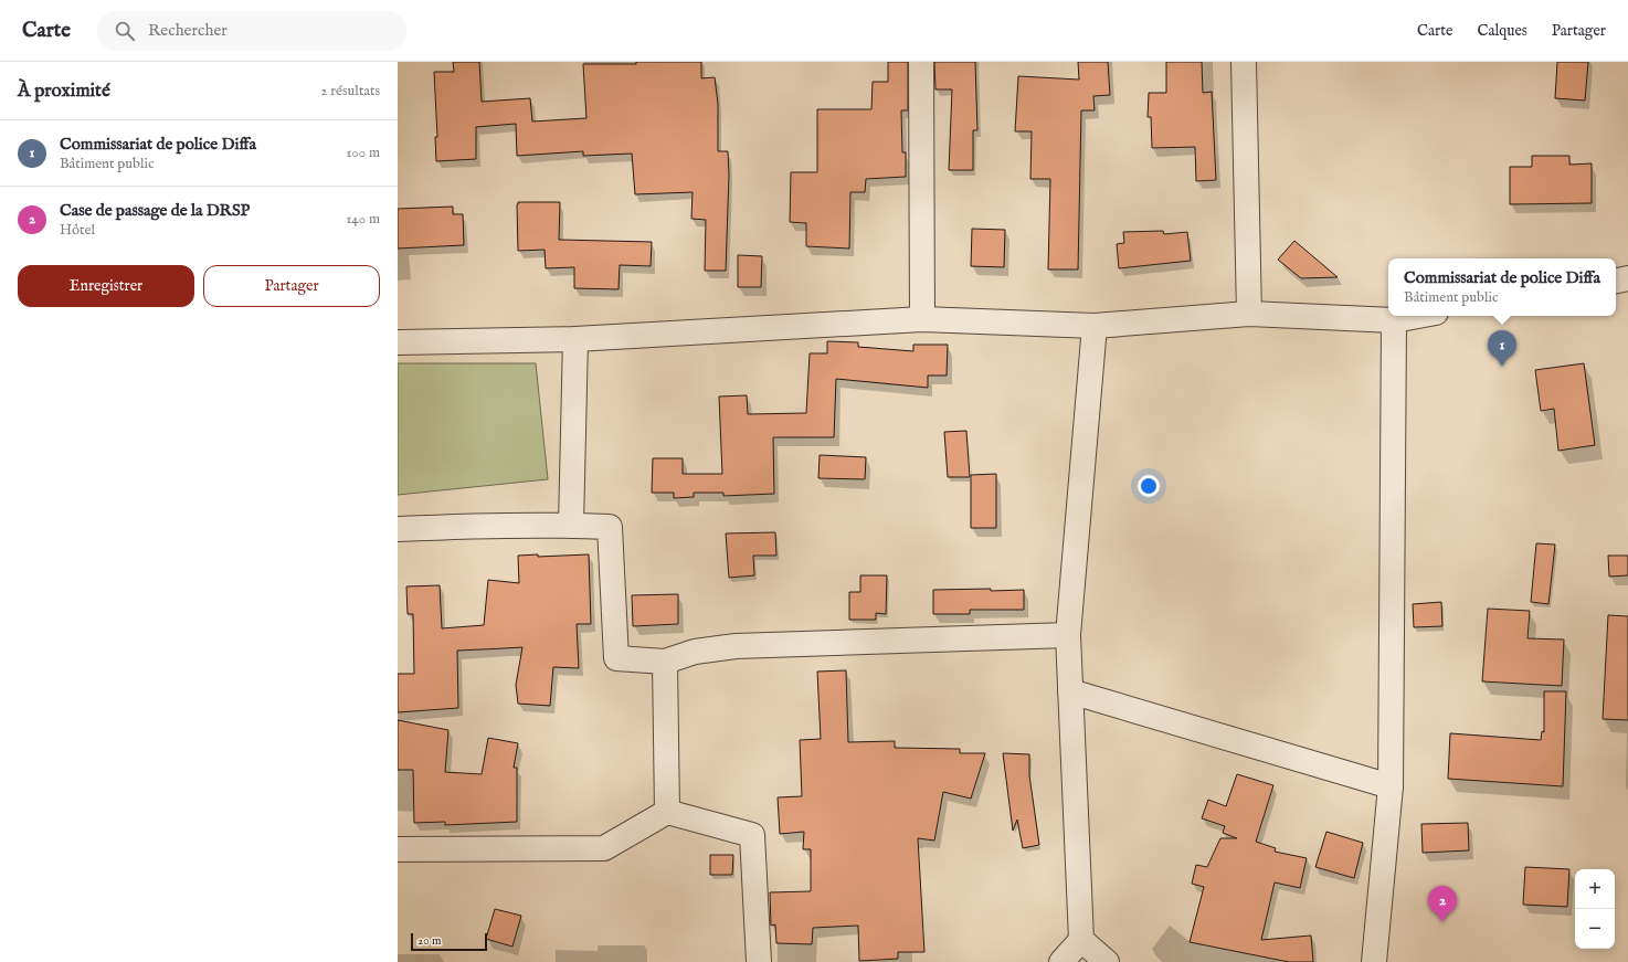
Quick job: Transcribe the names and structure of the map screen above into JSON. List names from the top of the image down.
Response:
{
  "scale_bar": "20 m",
  "page": {
    "header": "Carte",
    "search": "Rechercher",
    "nav": ["Carte", "Calques", "Partager"],
    "heading": ["À proximité", "2 résultats"],
    "list": [
      {
        "mark": "1",
        "name": "Commissariat de police Diffa",
        "note": "Bâtiment public",
        "value": "100 m"
      },
      {
        "mark": "2",
        "name": "Case de passage de la DRSP",
        "note": "Hôtel",
        "value": "140 m"
      }
    ],
    "buttons": ["Enregistrer", "Partager"],
    "popup": ["Commissariat de police Diffa", "Bâtiment public"],
    "pins": ["1", "2"],
    "map_buttons": ["+", "−"],
    "scale": "20 m"
  }
}
